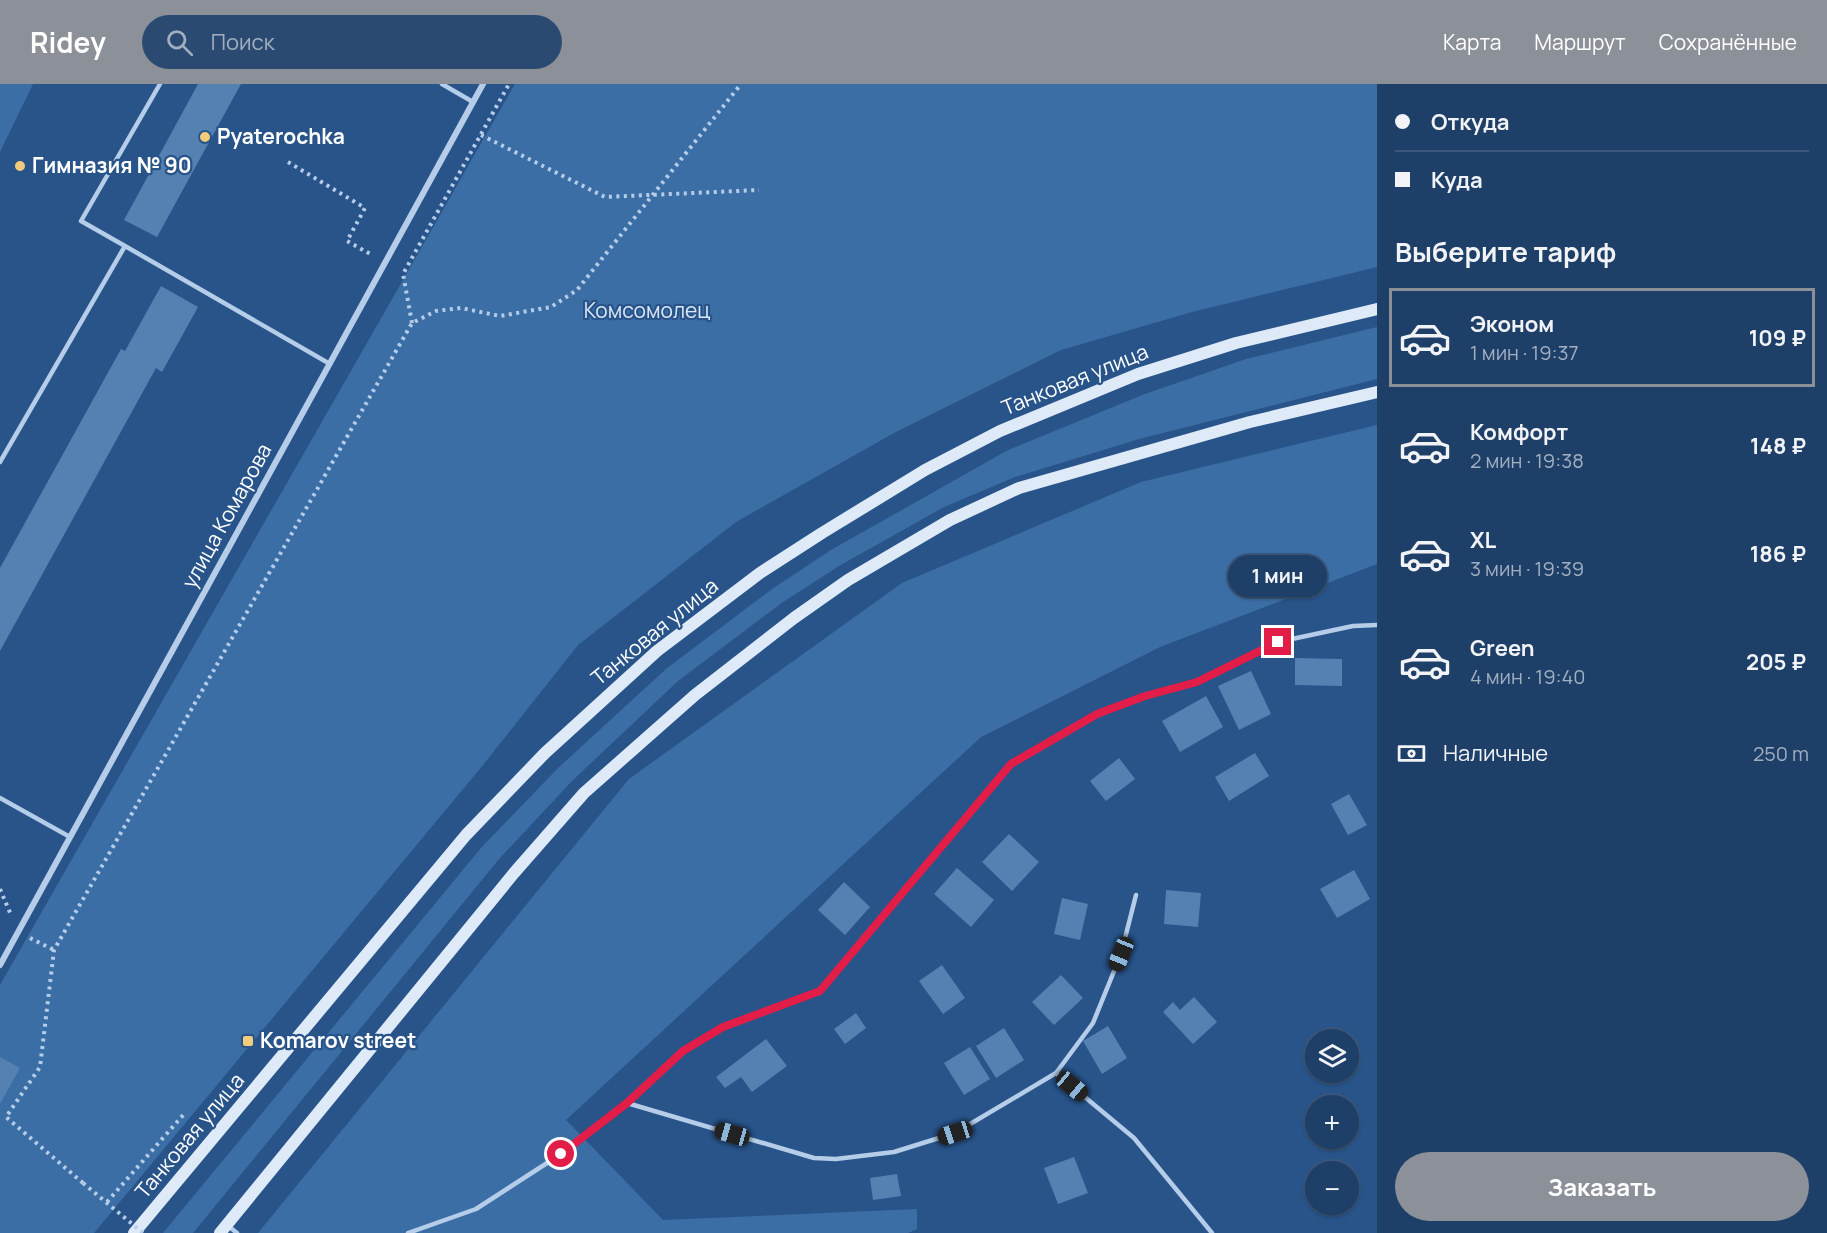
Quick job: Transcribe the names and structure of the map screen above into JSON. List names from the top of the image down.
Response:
{
  "streets": {
    "main road": ["Танковая улица"],
    "street": ["улица Комарова"]
  },
  "parks": ["Комсомолец"],
  "places": {
    "other": ["Pyaterochka", "Гимназия № 90"],
    "transit": ["Komarov street"]
  },
  "page": {
    "header": "Ridey",
    "search": "Поиск",
    "nav": ["Карта", "Маршрут", "Сохранённые"],
    "banner": ["Откуда", "Куда"],
    "heading": "Выберите тариф",
    "list": [
      {
        "name": "Эконом",
        "note": "1 мин · 19:37",
        "value": "109 ₽"
      },
      {
        "name": "Комфорт",
        "note": "2 мин · 19:38",
        "value": "148 ₽"
      },
      {
        "name": "XL",
        "note": "3 мин · 19:39",
        "value": "186 ₽"
      },
      {
        "name": "Green",
        "note": "4 мин · 19:40",
        "value": "205 ₽"
      }
    ],
    "bubble": "1 мин",
    "pay": ["Наличные", "250 m"],
    "map_buttons": ["+", "−"],
    "buttons": "Заказать"
  }
}
